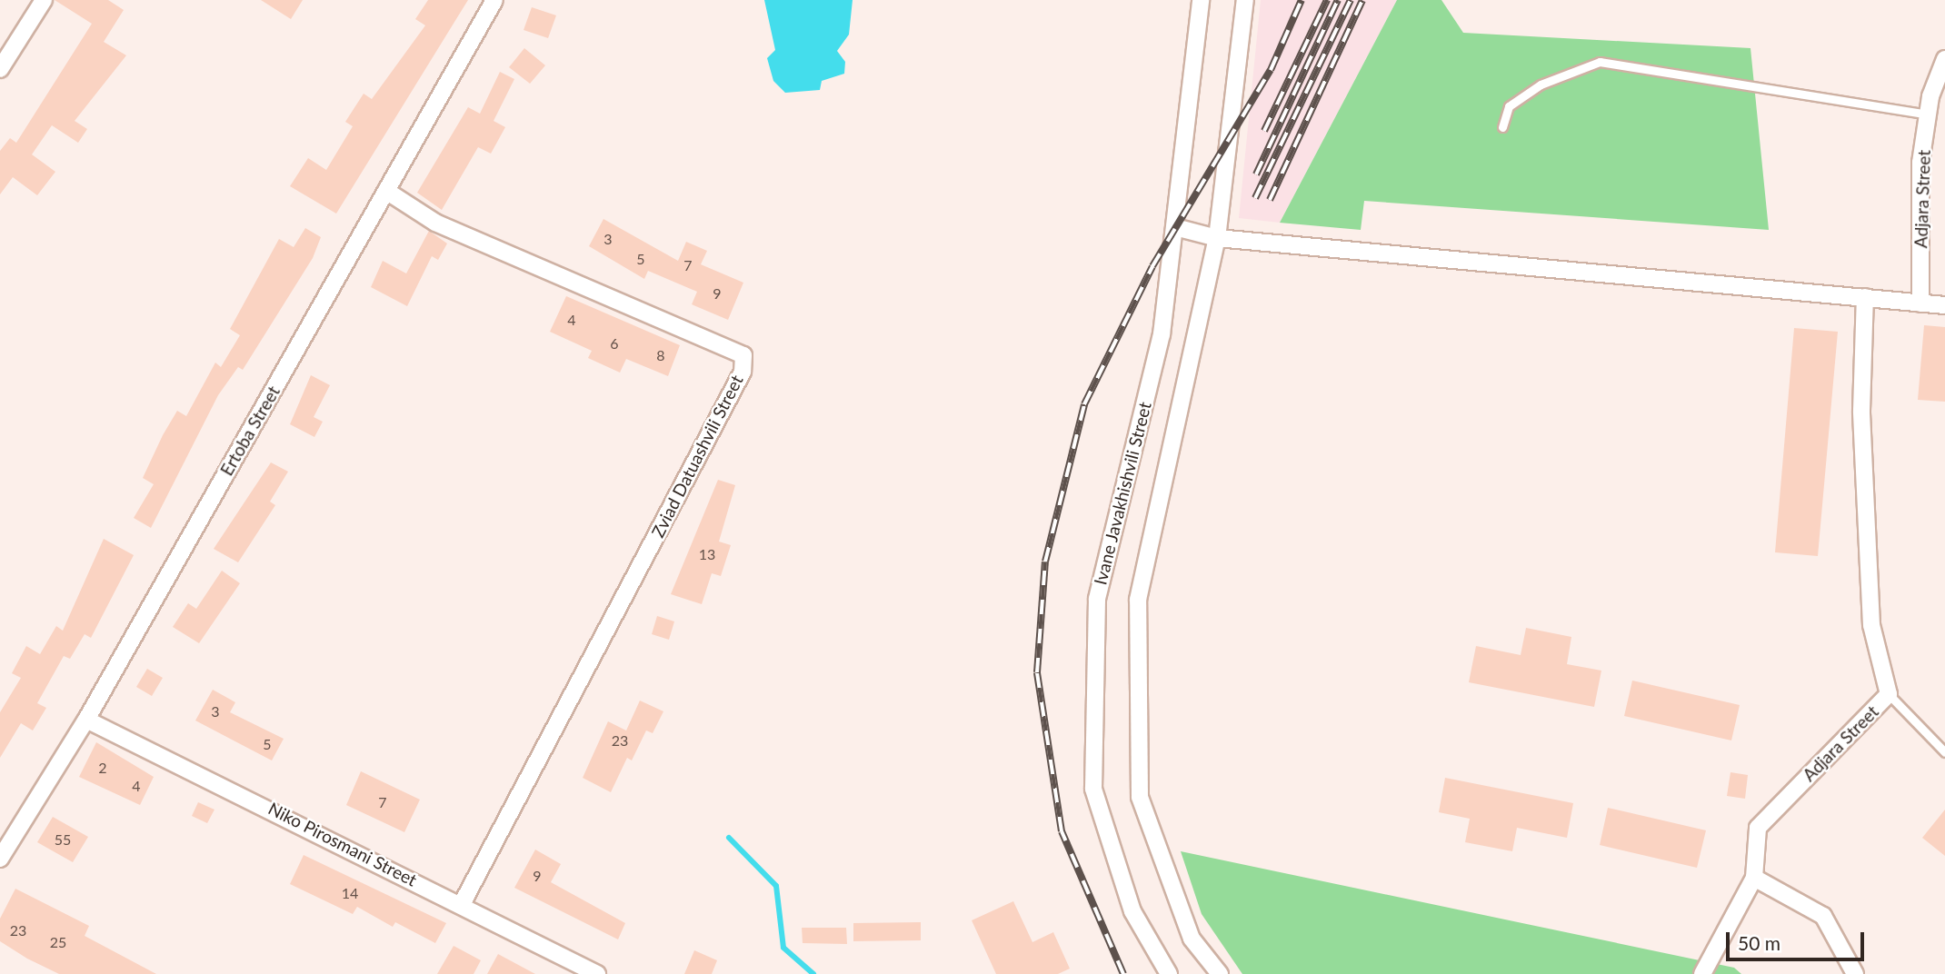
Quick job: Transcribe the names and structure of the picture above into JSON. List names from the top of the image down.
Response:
{
  "streets": {
    "street": [
      "Adjara Street",
      "Ertoba Street",
      "Zviad Datuashvili Street",
      "Ivane Javakhishvili Street",
      "Niko Pirosmani Street"
    ]
  },
  "crossings": [
    ["Ertoba Street", "Zviad Datuashvili Street"],
    ["Ertoba Street", "Niko Pirosmani Street"],
    ["Zviad Datuashvili Street", "Niko Pirosmani Street"]
  ],
  "house_numbers": [
    "3",
    "5",
    "7",
    "9",
    "4",
    "6",
    "8",
    "13",
    "3",
    "23",
    "5",
    "2",
    "4",
    "7",
    "55",
    "9",
    "14",
    "23",
    "25"
  ],
  "scale_bar": "50 m"
}
